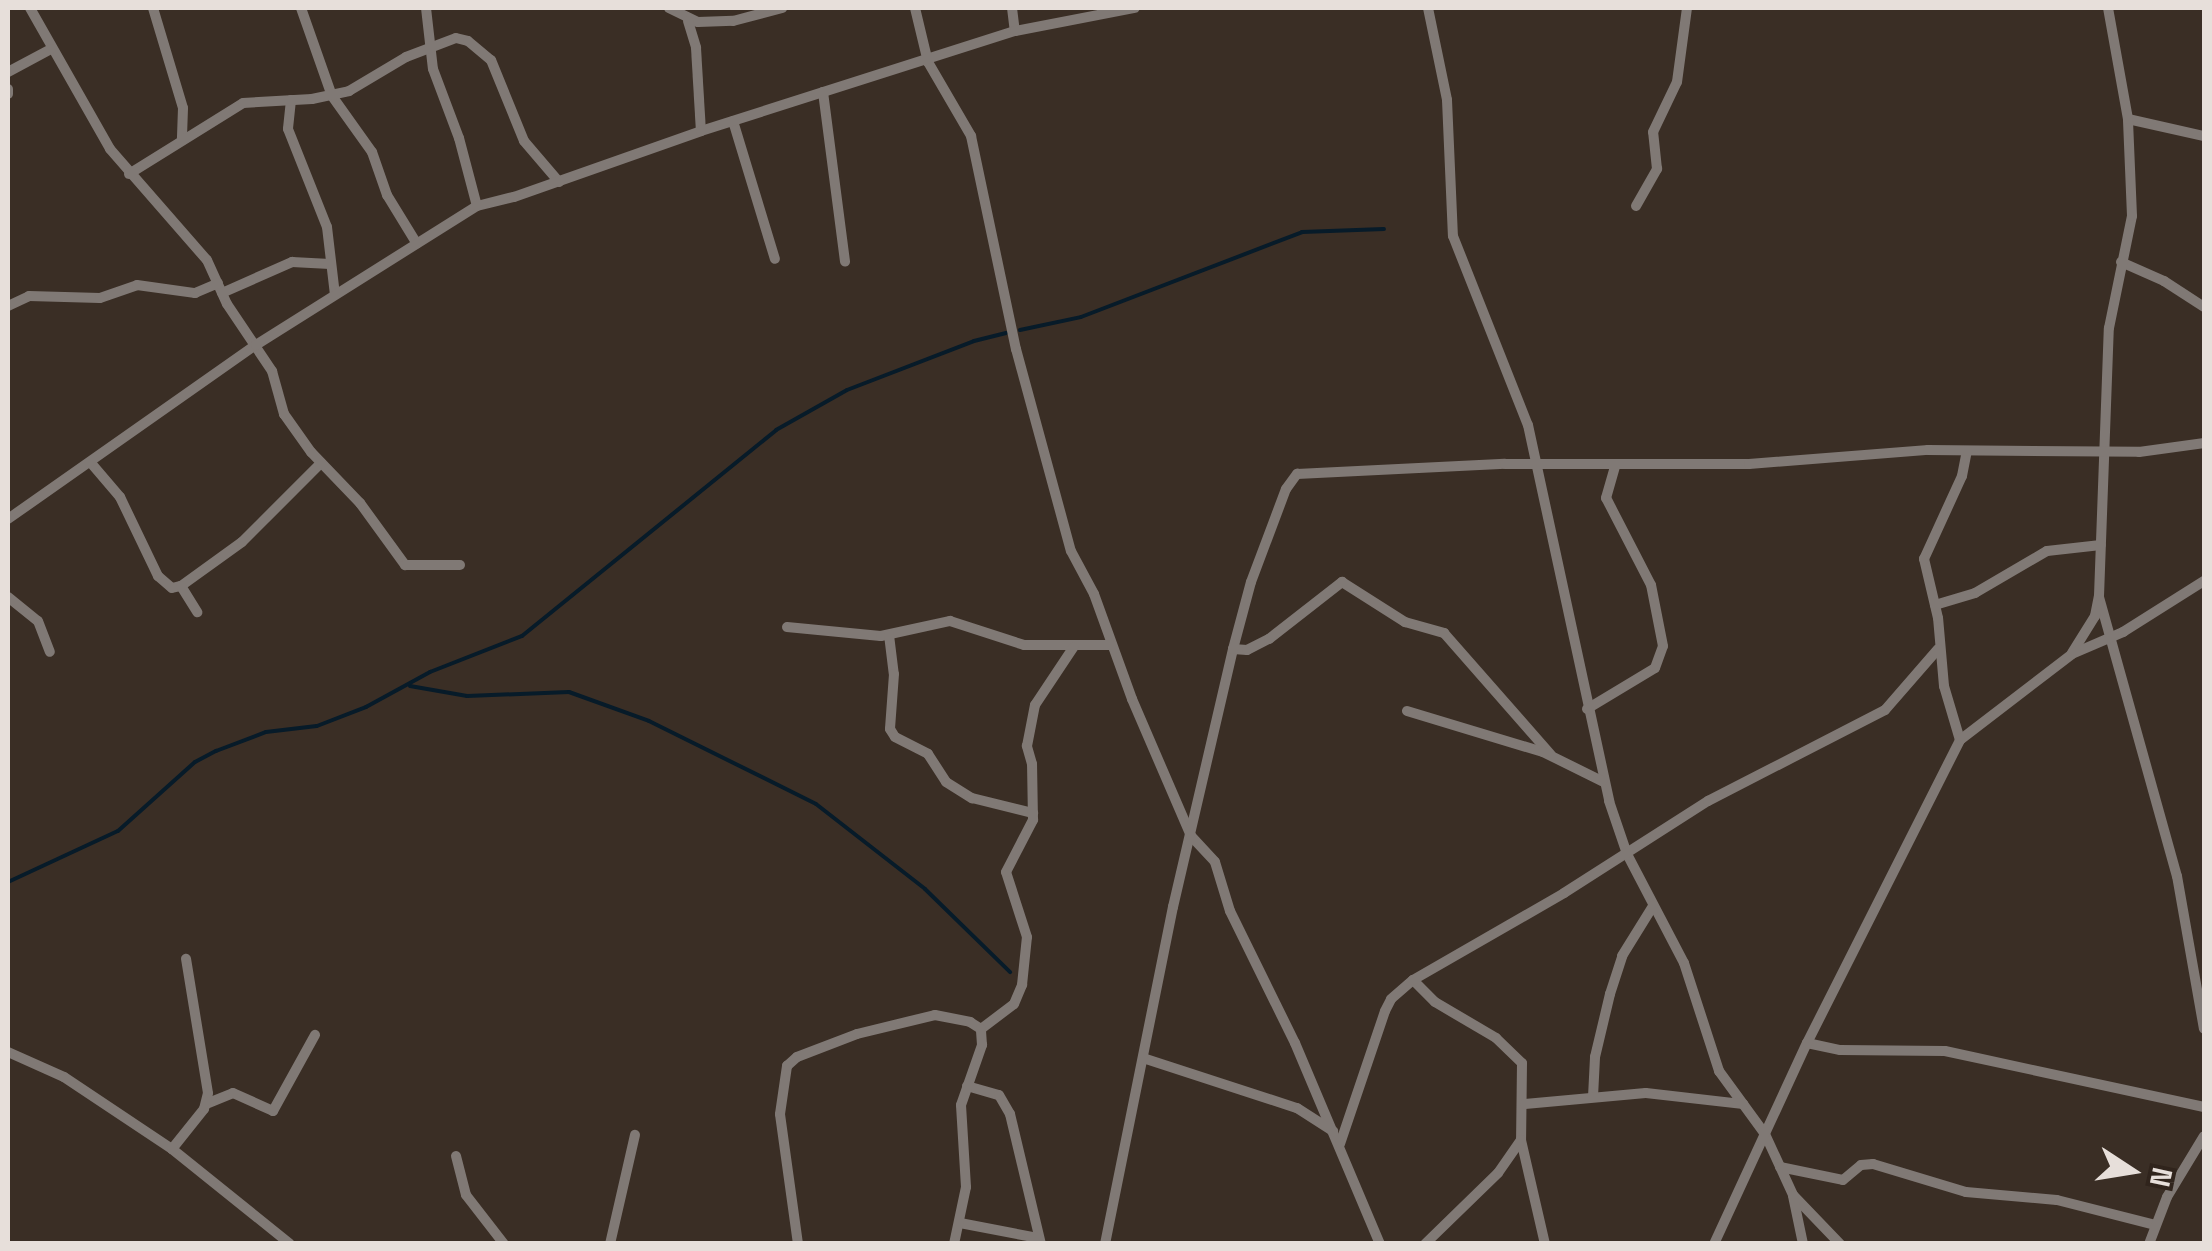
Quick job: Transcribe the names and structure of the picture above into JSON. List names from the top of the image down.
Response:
{
  "north": "right"
}
